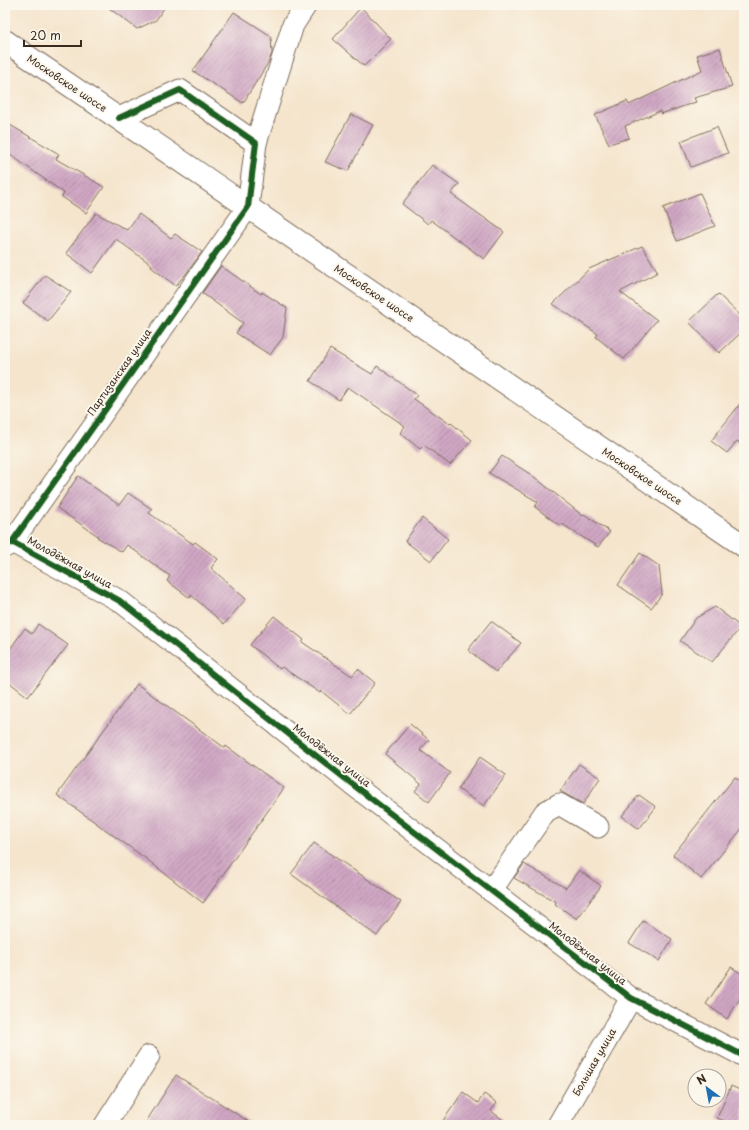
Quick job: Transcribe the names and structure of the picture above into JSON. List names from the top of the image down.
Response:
{
  "streets": {
    "main road": ["Московское шоссе"],
    "street": ["Партизанская улица", "Молодёжная улица", "Большая улица"]
  },
  "crossings": [
    ["Московское шоссе", "Партизанская улица"],
    ["Партизанская улица", "Молодёжная улица"],
    ["Молодёжная улица", "Большая улица"]
  ],
  "scale_bar": "20 m",
  "north": "top left"
}
